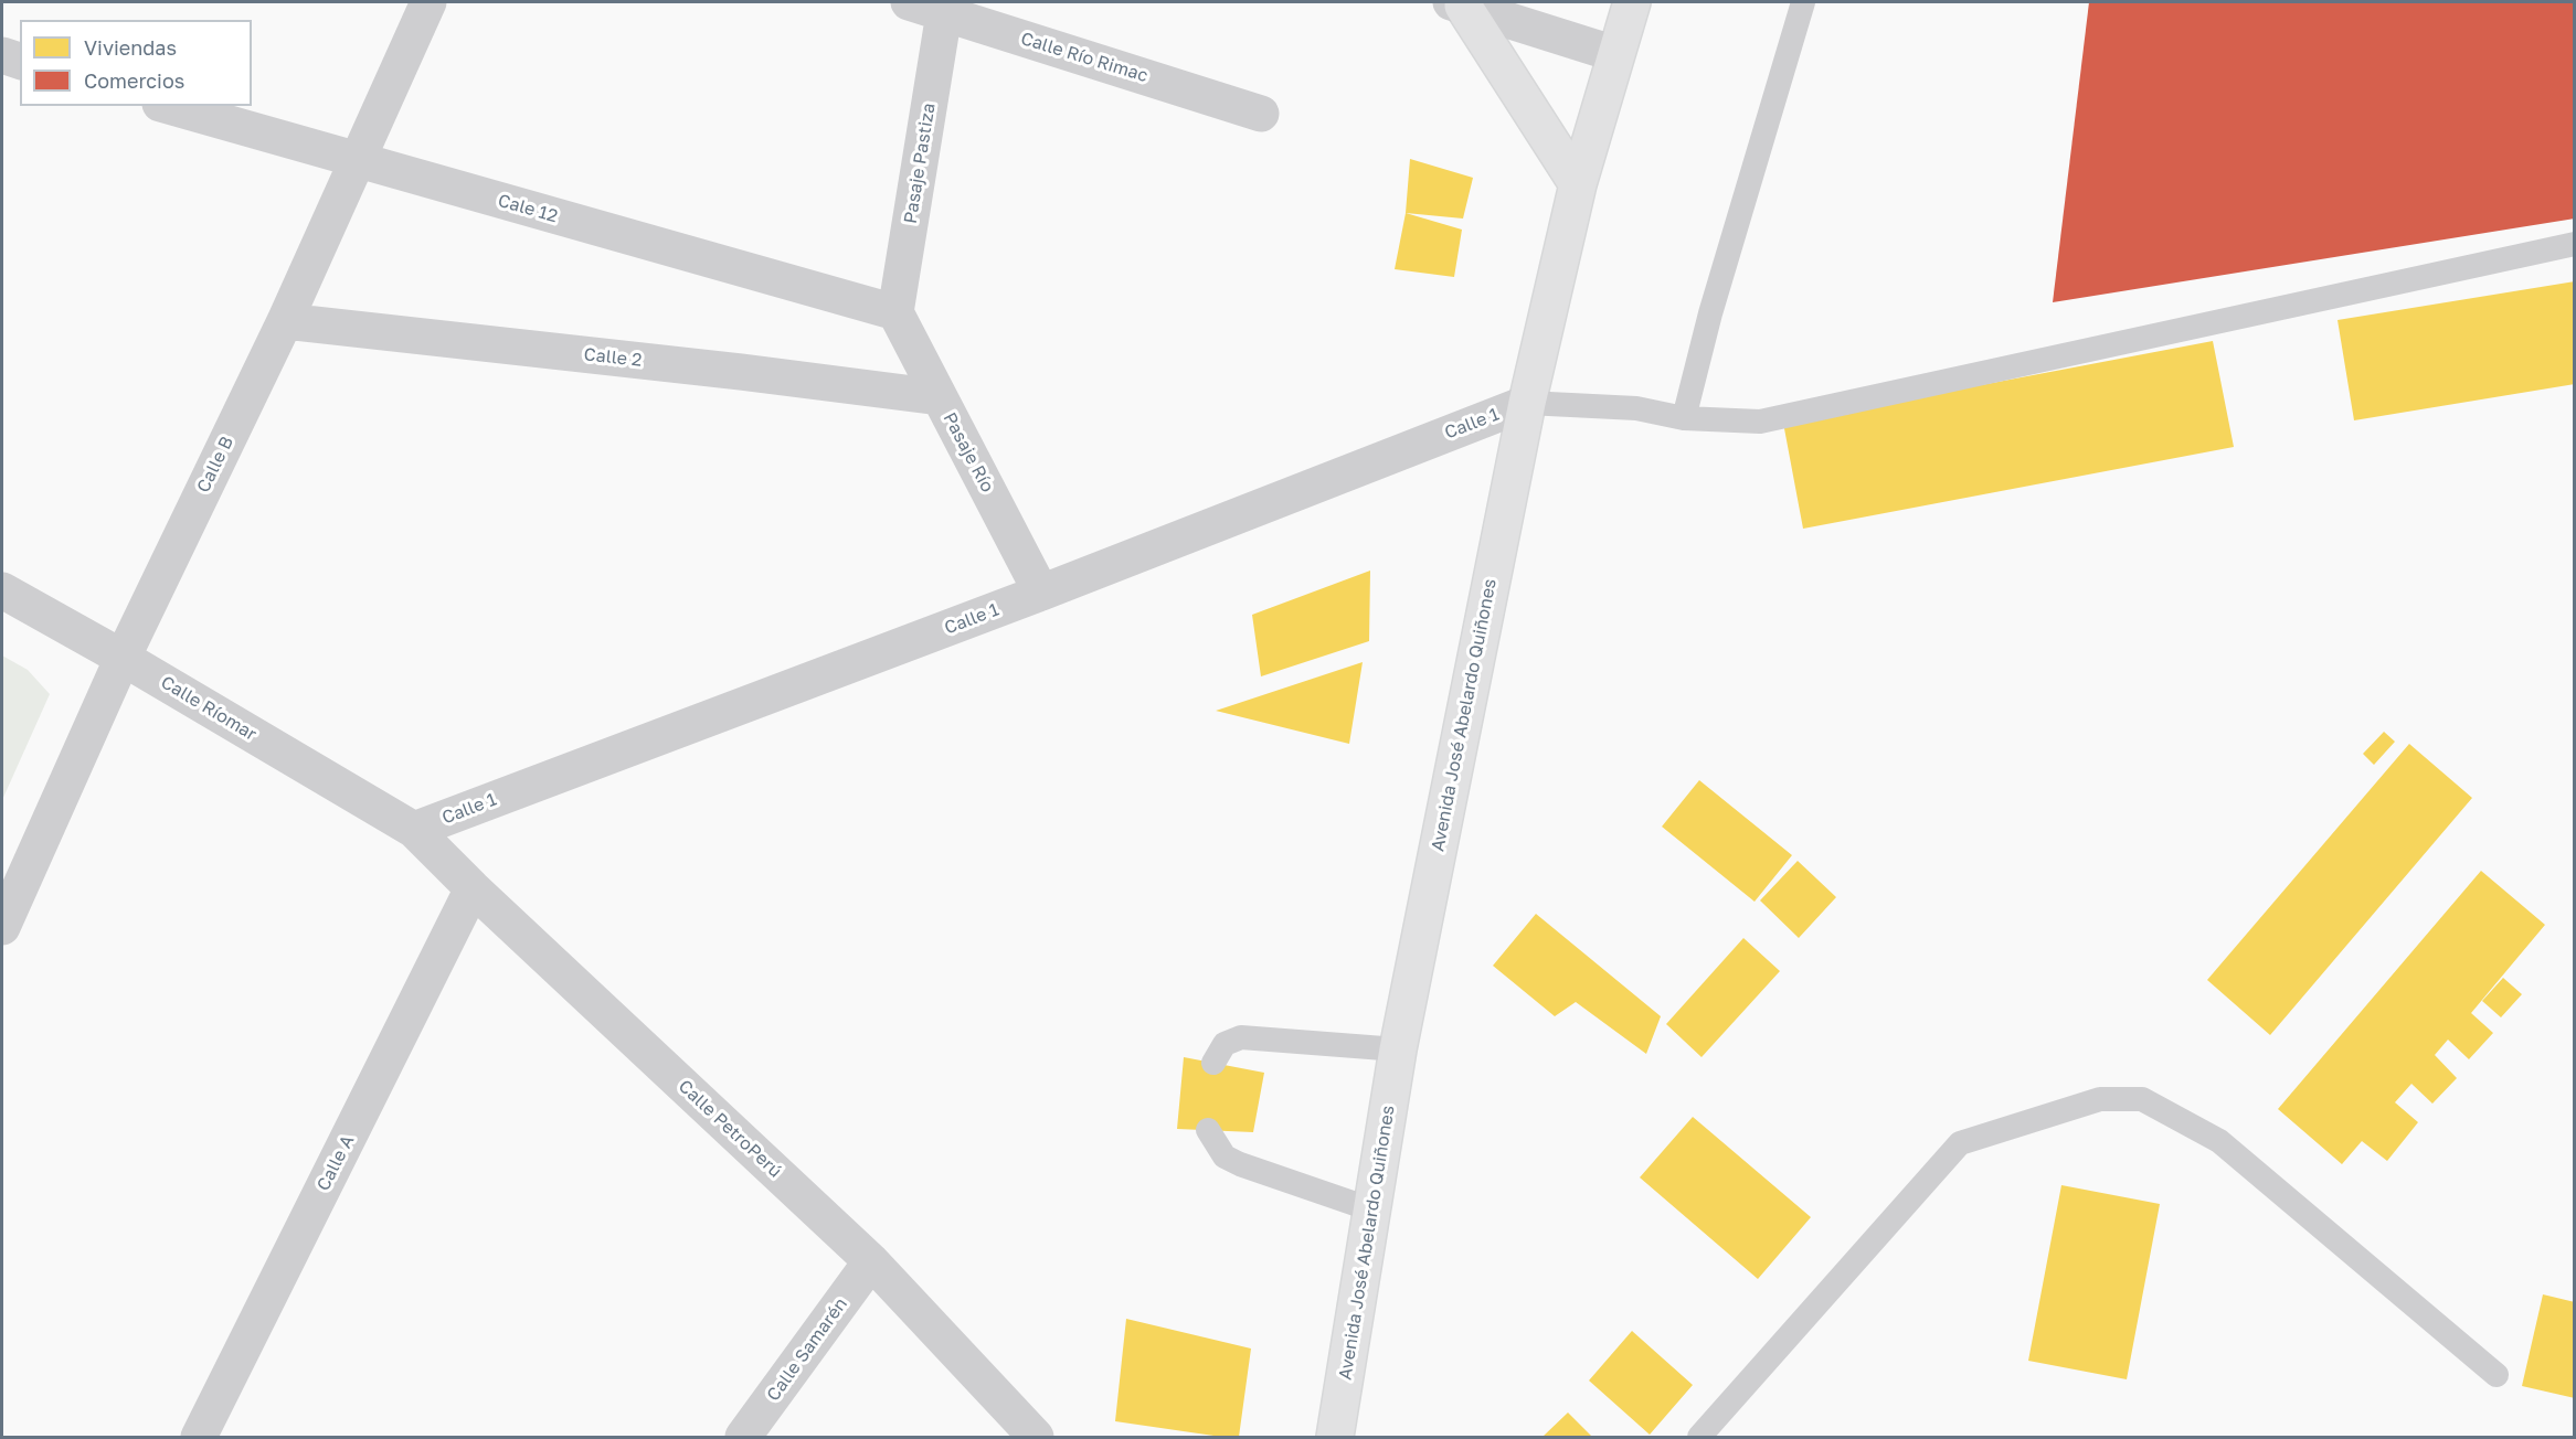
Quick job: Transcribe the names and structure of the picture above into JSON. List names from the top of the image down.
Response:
{
  "streets": {
    "main road": ["Avenida José Abelardo Quiñones"],
    "street": [
      "Calle Río Rimac",
      "Pasaje Pastiza",
      "Cale 12",
      "Calle 2",
      "Calle 1",
      "Pasaje Río",
      "Calle B",
      "Calle Ríomar",
      "Calle PetroPerú",
      "Calle A",
      "Calle Samarén"
    ]
  },
  "crossings": [
    ["Calle Río Rimac", "Pasaje Pastiza"],
    ["Pasaje Pastiza", "Cale 12"],
    ["Pasaje Pastiza", "Pasaje Río"],
    ["Cale 12", "Pasaje Río"],
    ["Cale 12", "Calle B"],
    ["Calle 2", "Pasaje Río"],
    ["Calle 2", "Calle B"],
    ["Calle 1", "Pasaje Río"],
    ["Calle 1", "Calle Ríomar"],
    ["Calle 1", "Avenida José Abelardo Quiñones"],
    ["Calle 1", "Calle PetroPerú"],
    ["Calle B", "Calle Ríomar"],
    ["Calle Ríomar", "Calle PetroPerú"],
    ["Calle PetroPerú", "Calle A"],
    ["Calle PetroPerú", "Calle Samarén"]
  ],
  "legend": ["Viviendas", "Comercios"]
}
